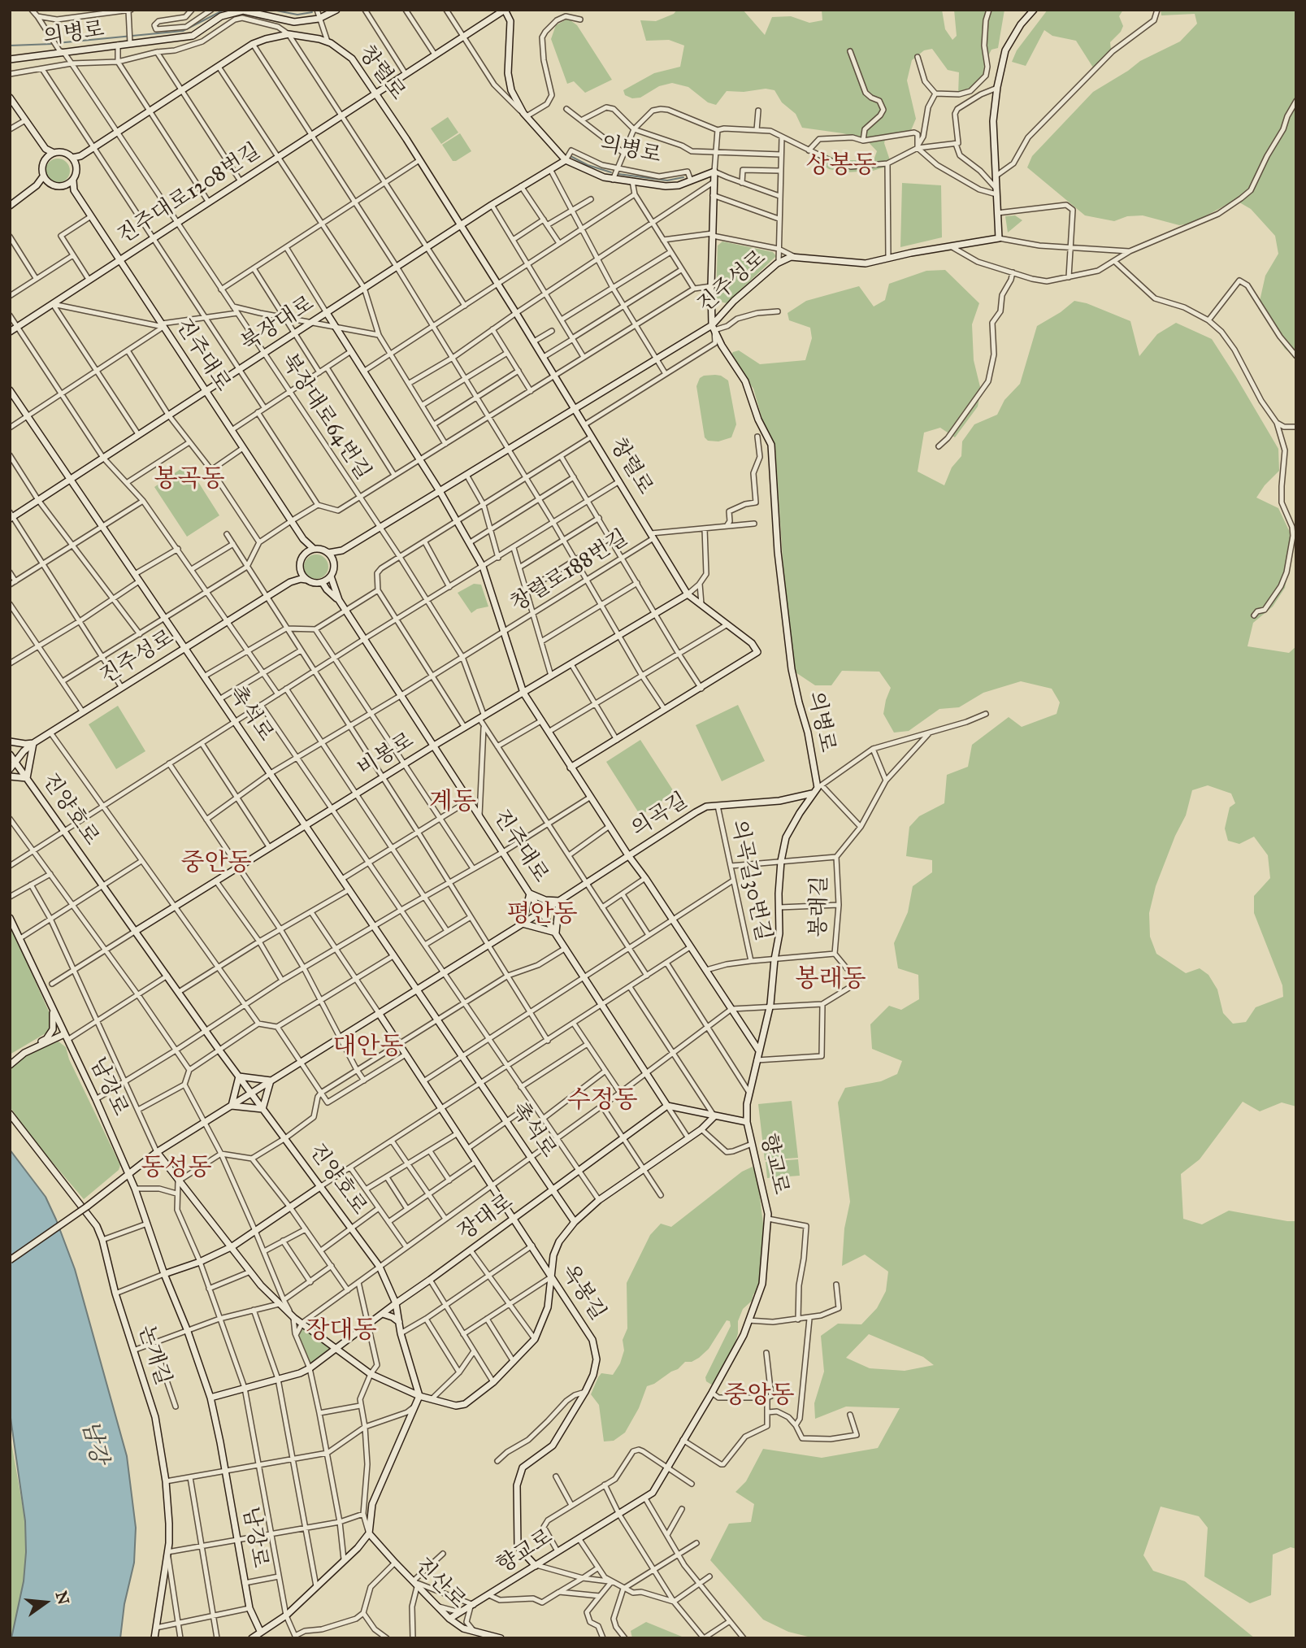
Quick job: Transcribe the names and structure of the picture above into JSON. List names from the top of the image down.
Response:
{
  "streets": {
    "street": [
      "의병로",
      "창렬로",
      "진주대로1208번길",
      "진주성로",
      "북장대로",
      "진주대로",
      "북장대로64번길",
      "창렬로188번길",
      "촉석로",
      "비봉로",
      "진양호로",
      "의곡길",
      "의곡길30번길",
      "봉래길",
      "남강로",
      "향교로",
      "장대로",
      "옥봉길",
      "논개길",
      "진산로"
    ]
  },
  "crossings": [
    ["의병로", "진주대로1208번길"],
    ["의병로", "진주성로"],
    ["의병로", "북장대로"],
    ["의병로", "북장대로64번길"],
    ["창렬로", "진주대로1208번길"],
    ["창렬로", "진주성로"],
    ["창렬로", "북장대로"],
    ["창렬로", "북장대로64번길"],
    ["창렬로", "창렬로188번길"],
    ["창렬로", "비봉로"],
    ["진주대로1208번길", "진주대로"],
    ["진주대로1208번길", "북장대로64번길"],
    ["진주성로", "북장대로64번길"],
    ["진주성로", "촉석로"],
    ["진주성로", "진양호로"],
    ["북장대로", "진주대로"],
    ["북장대로", "북장대로64번길"],
    ["북장대로", "촉석로"],
    ["진주대로", "창렬로188번길"],
    ["진주대로", "촉석로"],
    ["진주대로", "비봉로"],
    ["진주대로", "진양호로"],
    ["진주대로", "의곡길"],
    ["진주대로", "남강로"],
    ["진주대로", "옥봉길"],
    ["북장대로64번길", "창렬로188번길"],
    ["북장대로64번길", "비봉로"],
    ["북장대로64번길", "의곡길"],
    ["창렬로188번길", "촉석로"],
    ["촉석로", "비봉로"],
    ["촉석로", "장대로"],
    ["비봉로", "진양호로"],
    ["진양호로", "장대로"],
    ["의곡길", "의곡길30번길"],
    ["남강로", "장대로"],
    ["향교로", "장대로"],
    ["향교로", "옥봉길"],
    ["향교로", "진산로"],
    ["장대로", "옥봉길"]
  ],
  "districts": [
    "상봉동",
    "봉곡동",
    "계동",
    "중안동",
    "평안동",
    "봉래동",
    "대안동",
    "수정동",
    "동성동",
    "장대동",
    "중앙동"
  ],
  "water": ["남강"],
  "north": "right"
}
